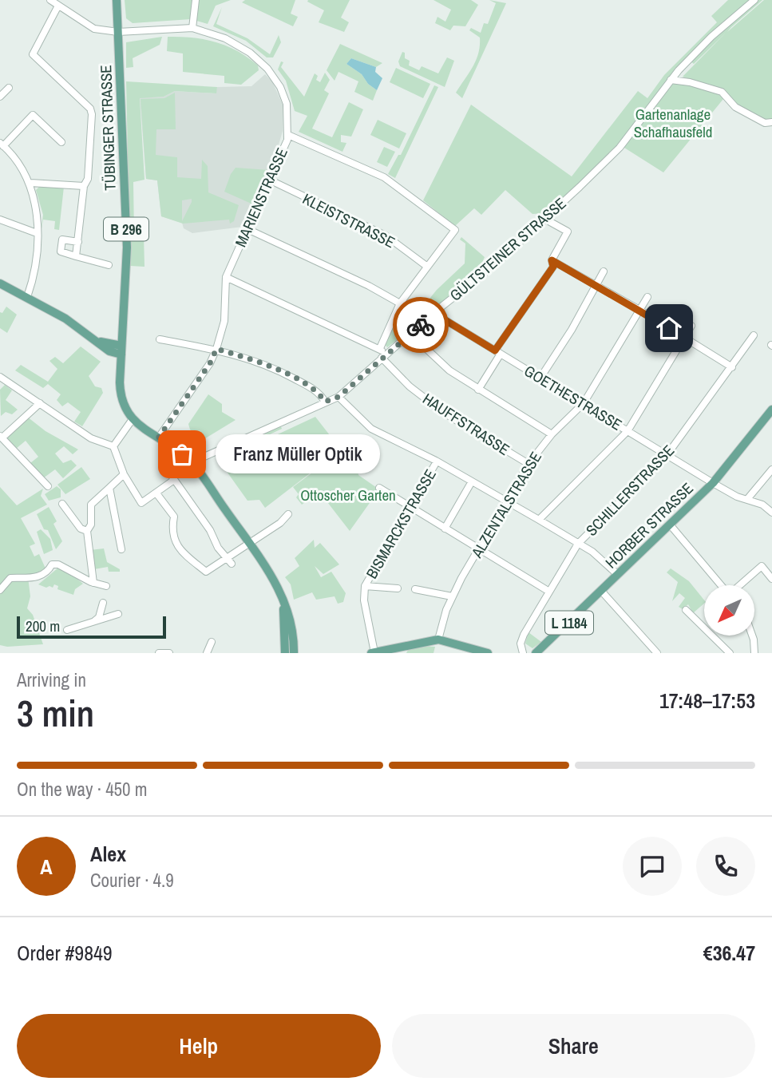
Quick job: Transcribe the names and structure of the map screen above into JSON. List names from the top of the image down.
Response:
{
  "streets": {
    "main road": [
      "TÜBINGER STRASSE",
      "B 296",
      "HORBER STRASSE",
      "L 1184"
    ],
    "street": [
      "MARIENSTRASSE",
      "KLEISTSTRASSE",
      "GÜLTSTEINER STRASSE",
      "GOETHESTRASSE",
      "HAUFFSTRASSE",
      "SCHILLERSTRASSE",
      "ALZENTALSTRASSE",
      "BISMARCKSTRASSE"
    ]
  },
  "crossings": [
    ["TÜBINGER STRASSE", "MARIENSTRASSE"],
    ["MARIENSTRASSE", "KLEISTSTRASSE"],
    ["GÜLTSTEINER STRASSE", "GOETHESTRASSE"],
    ["GÜLTSTEINER STRASSE", "HAUFFSTRASSE"],
    ["GOETHESTRASSE", "SCHILLERSTRASSE"],
    ["GOETHESTRASSE", "ALZENTALSTRASSE"],
    ["GOETHESTRASSE", "HORBER STRASSE"],
    ["HAUFFSTRASSE", "ALZENTALSTRASSE"]
  ],
  "parks": ["Gartenanlage Schafhausfeld", "Ottoscher Garten"],
  "places": ["Franz Müller Optik"],
  "scale_bar": "200 m",
  "north": "bottom left",
  "page": {
    "bubble": "Franz Müller Optik",
    "scale": "200 m",
    "heading": ["3 min", "Arriving in", "17:48–17:53"],
    "panel": [
      "Alex",
      "Courier · 4.9",
      "Order #9849",
      "€36.47"
    ],
    "bar": "On the way · 450 m",
    "round": "A",
    "buttons": ["Help", "Share"]
  }
}
